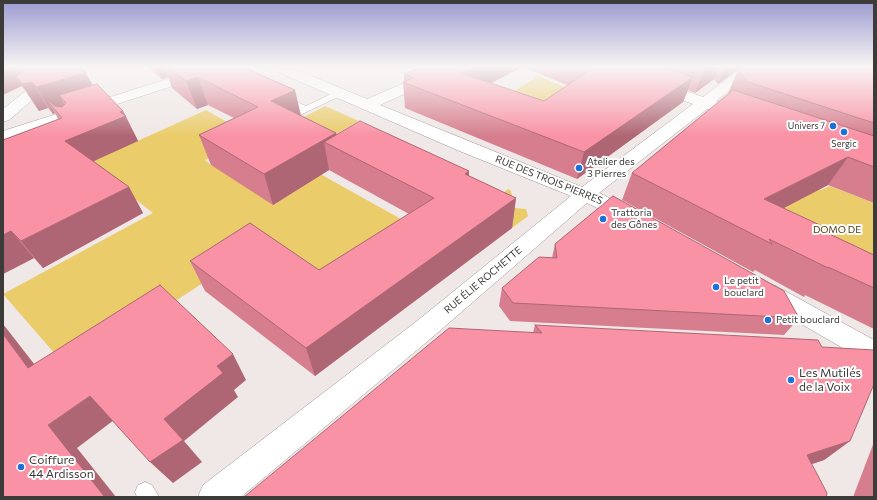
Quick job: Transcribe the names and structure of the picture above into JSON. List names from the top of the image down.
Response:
{
  "streets": {
    "street": ["RUE DES TROIS PIERRES", "RUE ÉLIE ROCHETTE"]
  },
  "crossings": [
    ["RUE DES TROIS PIERRES", "RUE ÉLIE ROCHETTE"]
  ],
  "parks": ["DOMO DE"],
  "places": [
    "Univers 7",
    "Sergic",
    "Atelier des 3 Pierres",
    "Trattoria des Gônes",
    "Le petit bouclard",
    "Petit bouclard",
    "Les Mutilés de la Voix",
    "Coiffure 44 Ardisson"
  ]
}
